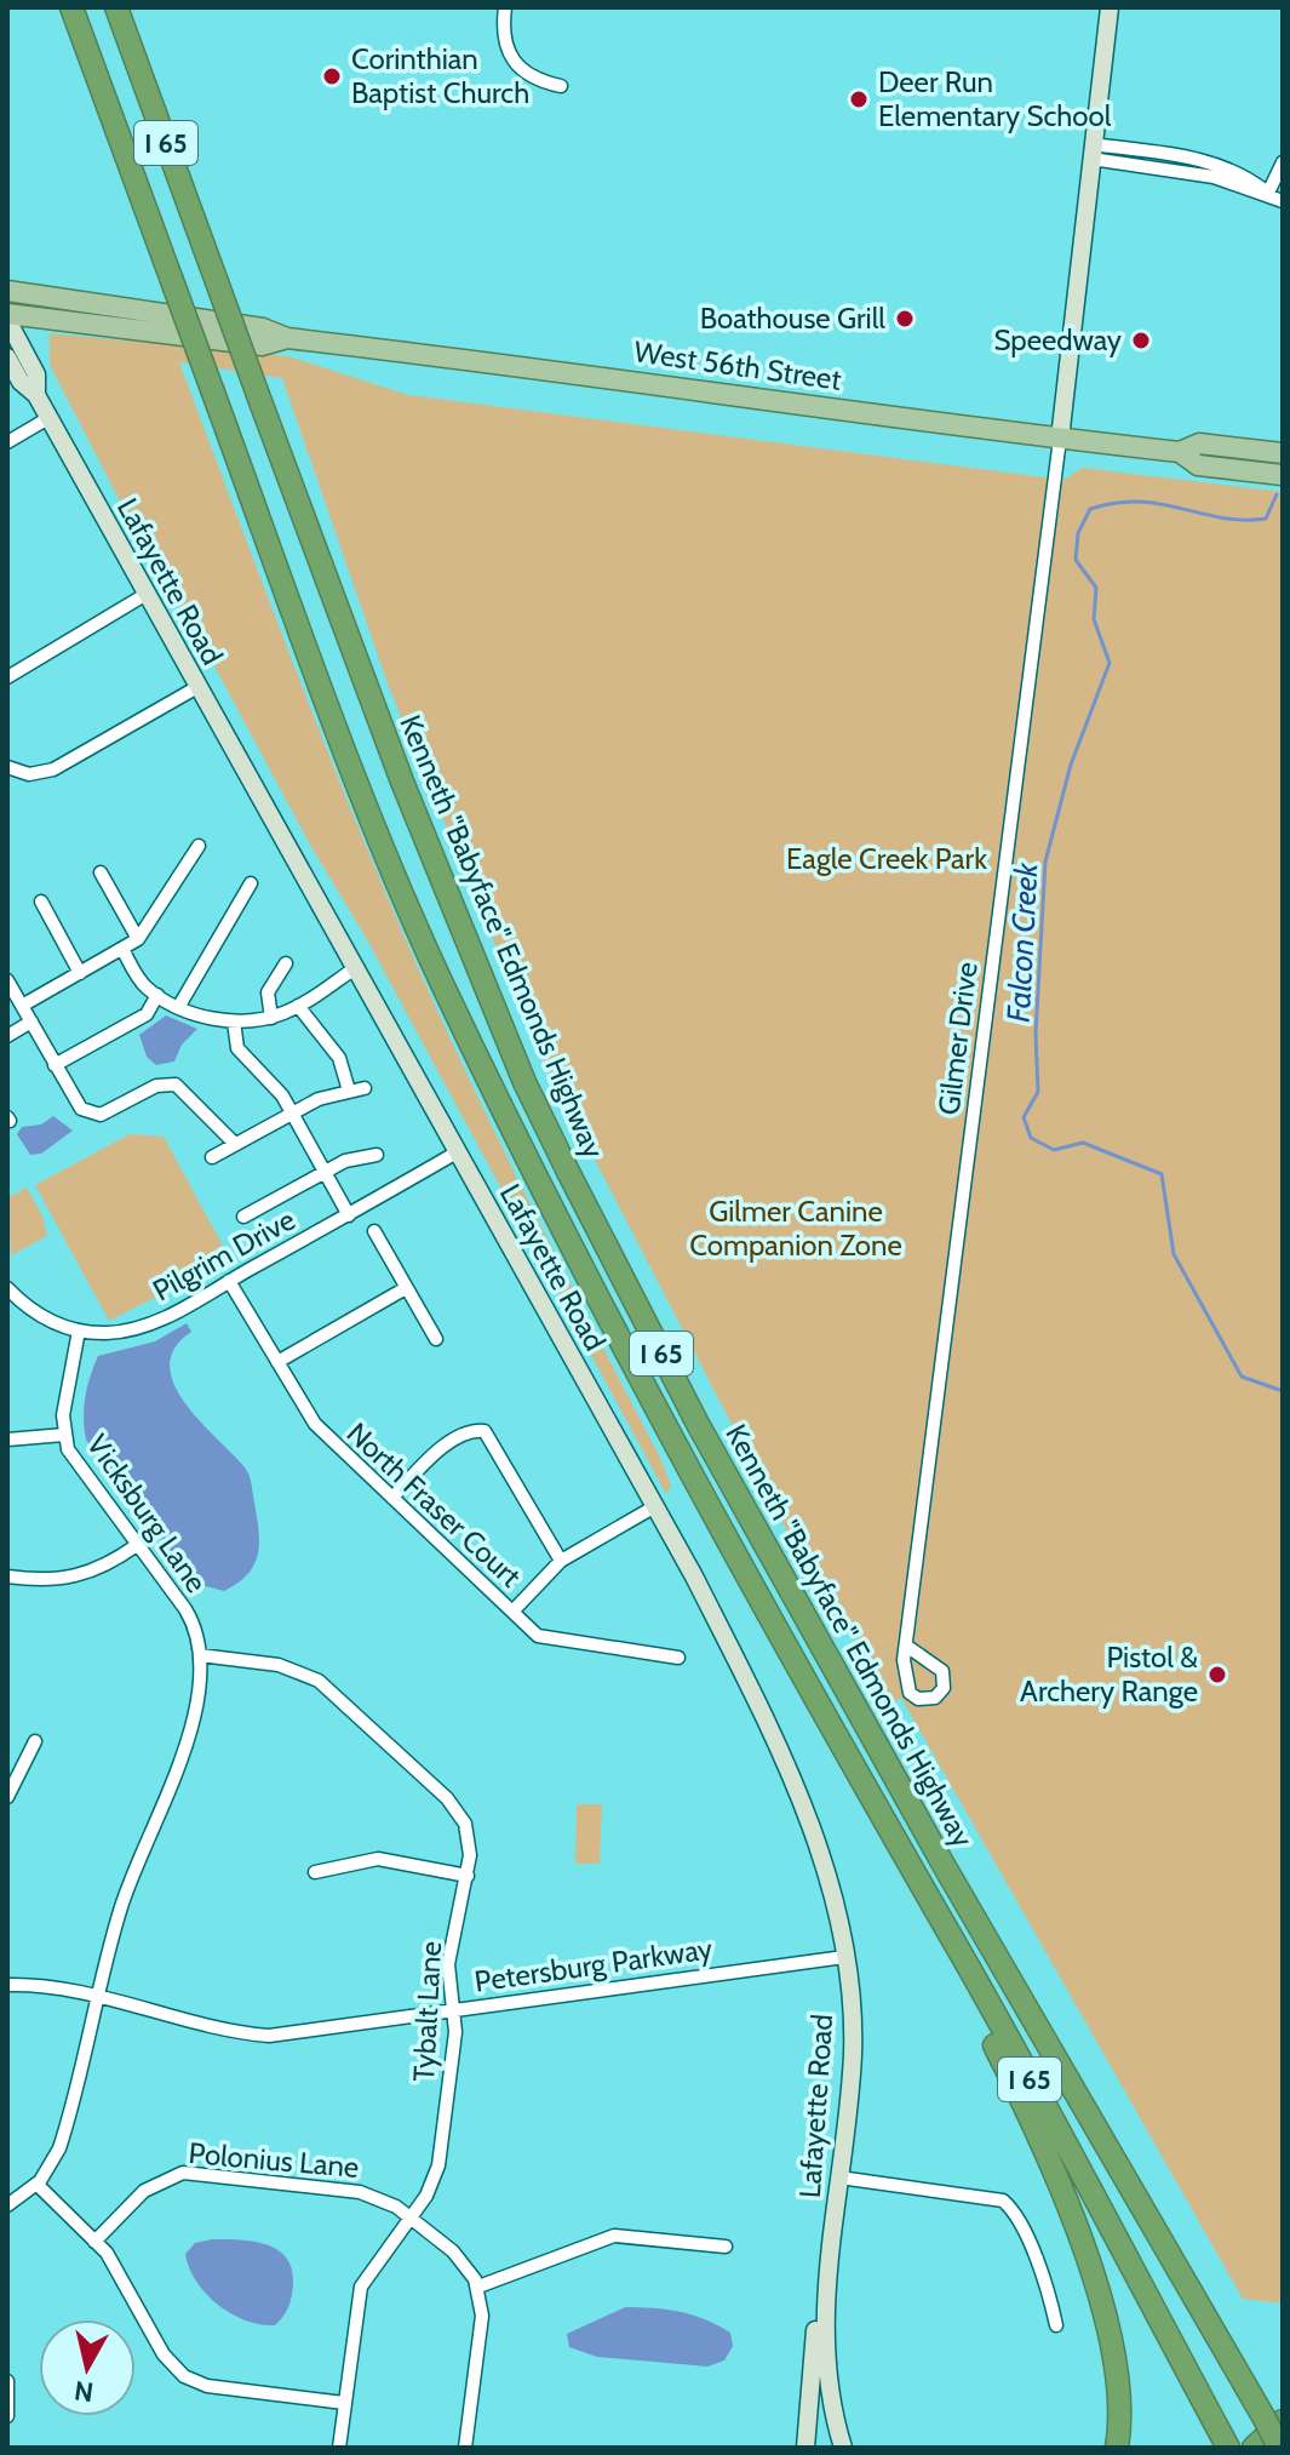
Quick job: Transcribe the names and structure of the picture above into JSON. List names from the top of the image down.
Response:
{
  "streets": {
    "highway": ["I 65", "Kenneth \"Babyface\" Edmonds Highway"],
    "main road": ["West 56th Street", "Lafayette Road"],
    "street": [
      "Gilmer Drive",
      "Pilgrim Drive",
      "North Fraser Court",
      "Vicksburg Lane",
      "Petersburg Parkway",
      "Tybalt Lane",
      "Polonius Lane"
    ]
  },
  "crossings": [
    ["West 56th Street", "Lafayette Road"],
    ["West 56th Street", "Gilmer Drive"],
    ["Lafayette Road", "Pilgrim Drive"],
    ["Lafayette Road", "Petersburg Parkway"],
    ["Pilgrim Drive", "North Fraser Court"],
    ["Pilgrim Drive", "Vicksburg Lane"],
    ["Vicksburg Lane", "Petersburg Parkway"],
    ["Vicksburg Lane", "Tybalt Lane"],
    ["Petersburg Parkway", "Tybalt Lane"],
    ["Tybalt Lane", "Polonius Lane"]
  ],
  "water": ["Falcon Creek"],
  "parks": ["Eagle Creek Park", "Gilmer Canine Companion Zone"],
  "places": [
    "Corinthian Baptist Church",
    "Deer Run Elementary School",
    "Boathouse Grill",
    "Speedway",
    "Pistol & Archery Range"
  ],
  "north": "bottom"
}
